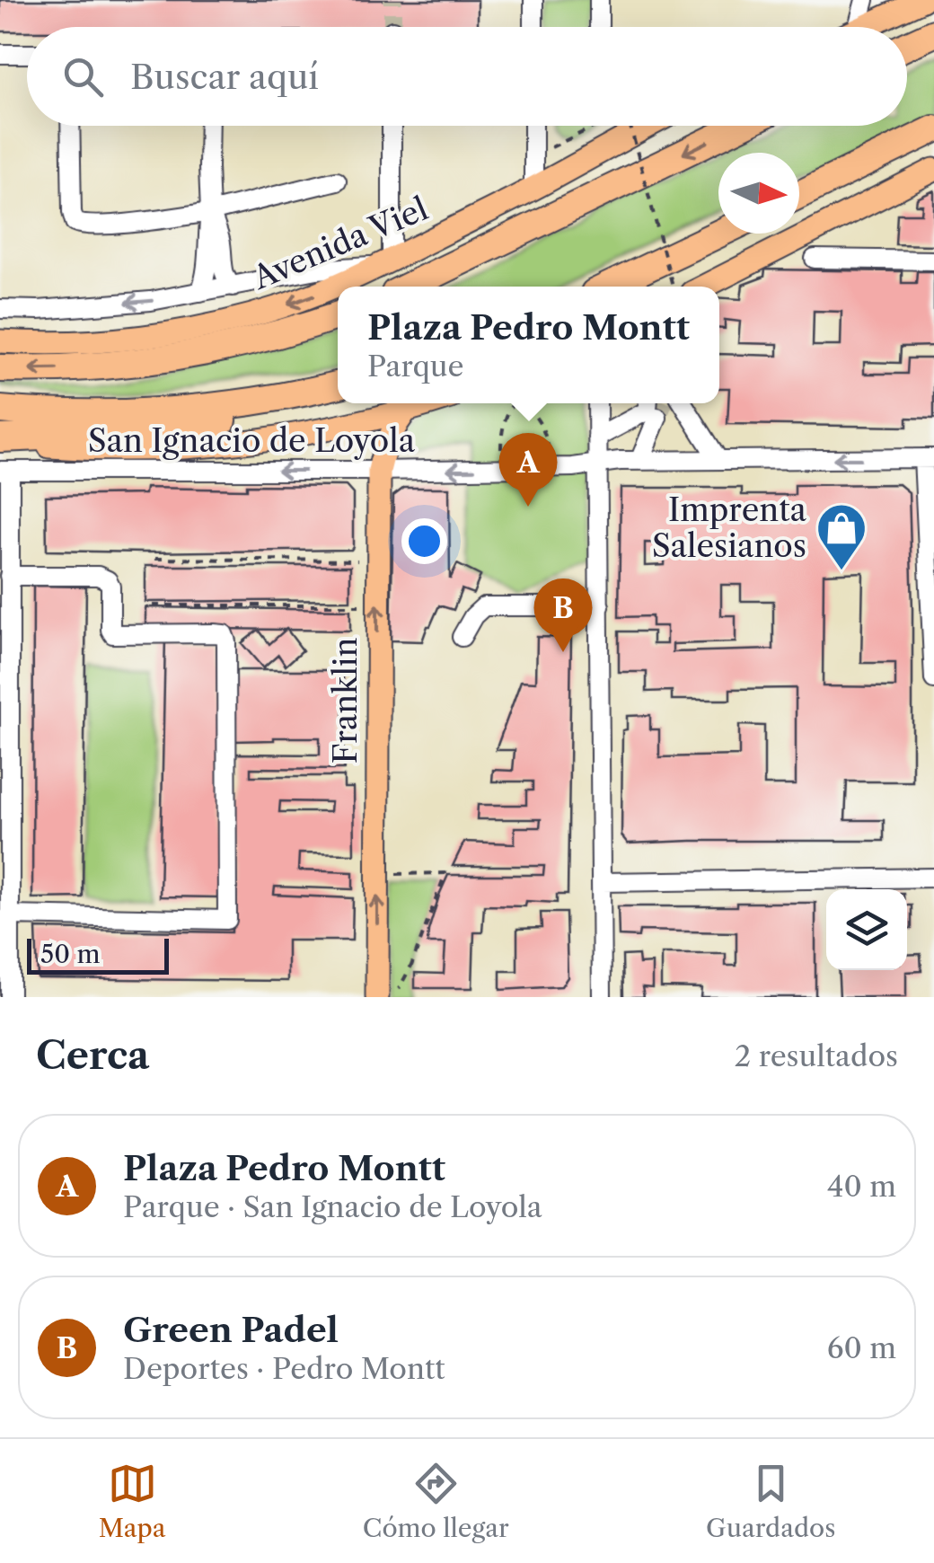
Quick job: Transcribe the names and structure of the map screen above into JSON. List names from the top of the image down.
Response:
{
  "streets": {
    "main road": ["Avenida Viel", "Franklin"],
    "street": ["San Ignacio de Loyola"]
  },
  "crossings": [
    ["San Ignacio de Loyola", "Franklin"]
  ],
  "one_way": ["San Ignacio de Loyola", "Franklin"],
  "places": {
    "shop": ["Imprenta Salesianos"]
  },
  "scale_bar": "50 m",
  "north": "right",
  "page": {
    "search": "Buscar aquí",
    "popup": ["Plaza Pedro Montt", "Parque"],
    "pins": ["A", "B"],
    "scale": "50 m",
    "heading": ["Cerca", "2 resultados"],
    "list": [
      {
        "mark": "A",
        "name": "Plaza Pedro Montt",
        "note": "Parque · San Ignacio de Loyola",
        "value": "40 m"
      },
      {
        "mark": "B",
        "name": "Green Padel",
        "note": "Deportes · Pedro Montt",
        "value": "60 m"
      }
    ],
    "nav": ["Mapa", "Cómo llegar", "Guardados"]
  }
}
